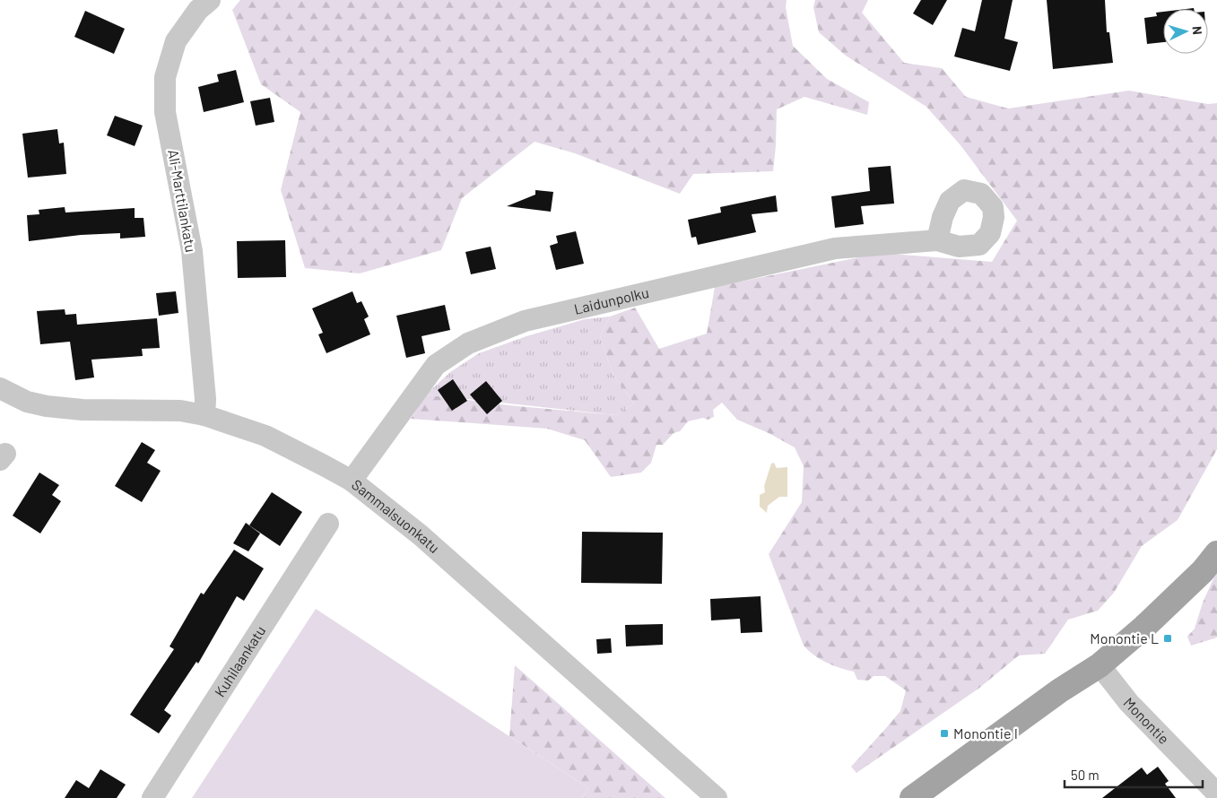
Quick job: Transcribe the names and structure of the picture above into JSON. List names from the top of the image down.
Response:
{
  "streets": {
    "street": [
      "Ali-Marttilankatu",
      "Laidunpolku",
      "Sammalsuonkatu",
      "Kuhilaankatu",
      "Monontie"
    ]
  },
  "crossings": [
    ["Ali-Marttilankatu", "Sammalsuonkatu"],
    ["Laidunpolku", "Sammalsuonkatu"]
  ],
  "places": {
    "transit": ["Monontie L", "Monontie I"]
  },
  "scale_bar": "50 m",
  "north": "right"
}
